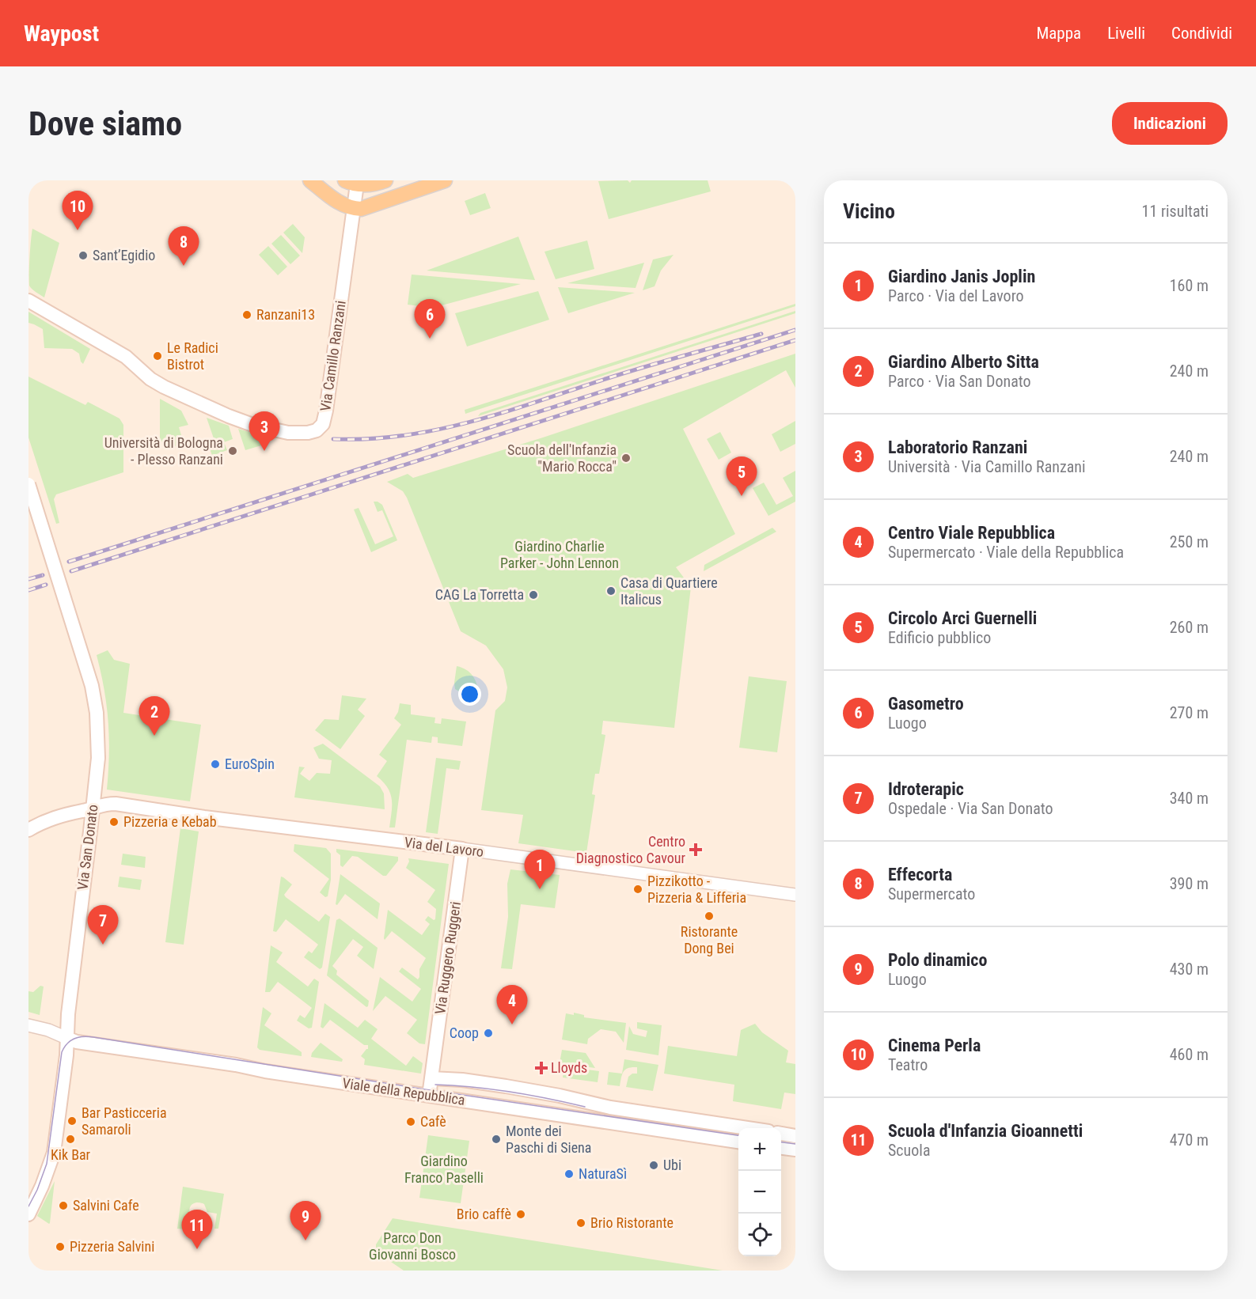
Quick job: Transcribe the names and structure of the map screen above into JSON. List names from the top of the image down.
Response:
{
  "streets": {
    "main road": [
      "Via Camillo Ranzani",
      "Via San Donato",
      "Via del Lavoro",
      "Via Ruggero Ruggeri",
      "Viale della Repubblica"
    ]
  },
  "crossings": [
    ["Via San Donato", "Via del Lavoro"],
    ["Via San Donato", "Viale della Repubblica"],
    ["Via del Lavoro", "Via Ruggero Ruggeri"],
    ["Via Ruggero Ruggeri", "Viale della Repubblica"]
  ],
  "parks": ["Giardino Charlie Parker - John Lennon", "Giardino Franco Paselli", "Parco Don Giovanni Bosco"],
  "places": {
    "other": [
      "Sant’Egidio",
      "Ranzani13",
      "Le Radici Bistrot",
      "Università di Bologna - Plesso Ranzani",
      "Scuola dell'Infanzia \"Mario Rocca\"",
      "Casa di Quartiere Italicus",
      "CAG La Torretta",
      "EuroSpin",
      "Pizzeria e Kebab",
      "Pizzikotto - Pizzeria & Lifferia",
      "Ristorante Dong Bei",
      "Coop",
      "Bar Pasticceria Samaroli",
      "Cafè",
      "Kik Bar",
      "Monte dei Paschi di Siena",
      "Ubi",
      "NaturaSì",
      "Salvini Cafe",
      "Brio caffè",
      "Brio Ristorante",
      "Pizzeria Salvini"
    ],
    "health": ["Centro Diagnostico Cavour", "Lloyds"]
  },
  "page": {
    "header": "Waypost",
    "nav": ["Mappa", "Livelli", "Condividi"],
    "buttons": "Indicazioni",
    "title": "Dove siamo",
    "heading": ["Vicino", "11 risultati"],
    "pins": [
      "10",
      "8",
      "6",
      "3",
      "5",
      "2",
      "1",
      "7",
      "4",
      "9",
      "11"
    ],
    "list": [
      {
        "mark": "1",
        "name": "Giardino Janis Joplin",
        "note": "Parco · Via del Lavoro",
        "value": "160 m"
      },
      {
        "mark": "2",
        "name": "Giardino Alberto Sitta",
        "note": "Parco · Via San Donato",
        "value": "240 m"
      },
      {
        "mark": "3",
        "name": "Laboratorio Ranzani",
        "note": "Università · Via Camillo Ranzani",
        "value": "240 m"
      },
      {
        "mark": "4",
        "name": "Centro Viale Repubblica",
        "note": "Supermercato · Viale della Repubblica",
        "value": "250 m"
      },
      {
        "mark": "5",
        "name": "Circolo Arci Guernelli",
        "note": "Edificio pubblico",
        "value": "260 m"
      },
      {
        "mark": "6",
        "name": "Gasometro",
        "note": "Luogo",
        "value": "270 m"
      },
      {
        "mark": "7",
        "name": "Idroterapic",
        "note": "Ospedale · Via San Donato",
        "value": "340 m"
      },
      {
        "mark": "8",
        "name": "Effecorta",
        "note": "Supermercato",
        "value": "390 m"
      },
      {
        "mark": "9",
        "name": "Polo dinamico",
        "note": "Luogo",
        "value": "430 m"
      },
      {
        "mark": "10",
        "name": "Cinema Perla",
        "note": "Teatro",
        "value": "460 m"
      },
      {
        "mark": "11",
        "name": "Scuola d'Infanzia Gioannetti",
        "note": "Scuola",
        "value": "470 m"
      }
    ],
    "map_buttons": ["+", "−"]
  }
}
